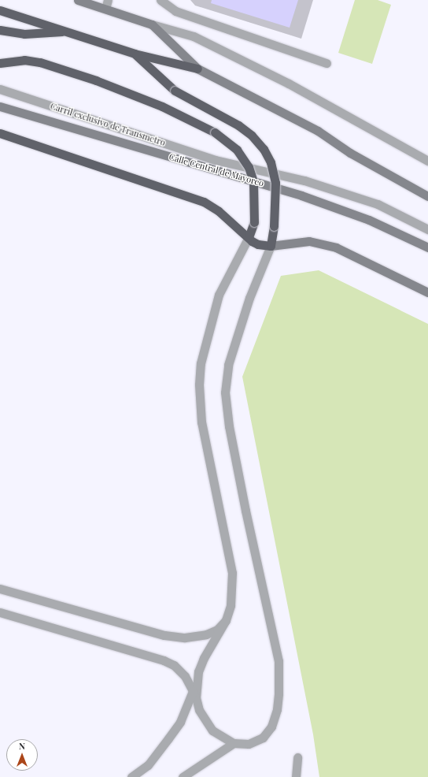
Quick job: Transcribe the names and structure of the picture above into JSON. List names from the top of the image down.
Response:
{
  "streets": {
    "main road": ["Calle Central de Mayoreo"],
    "street": ["Carril exclusivo de Transmetro"]
  },
  "north": "top"
}
